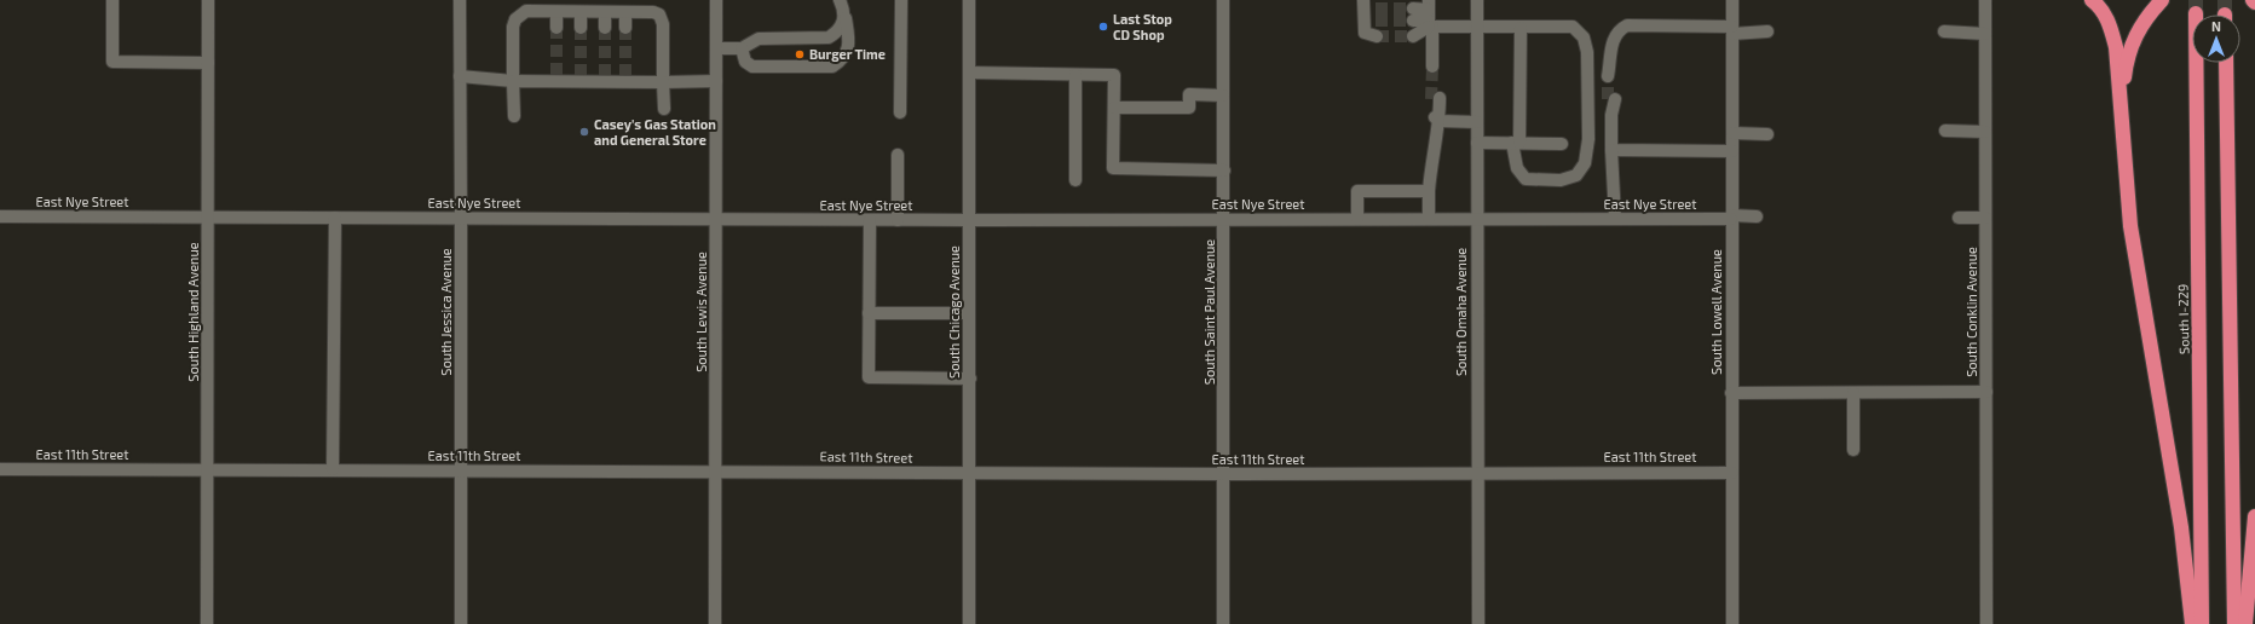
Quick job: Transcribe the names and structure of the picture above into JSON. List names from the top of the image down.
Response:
{
  "streets": {
    "highway": ["South I-229"],
    "street": [
      "East Nye Street",
      "South Highland Avenue",
      "South Jessica Avenue",
      "South Lewis Avenue",
      "South Chicago Avenue",
      "South Saint Paul Avenue",
      "South Omaha Avenue",
      "South Lowell Avenue",
      "South Conklin Avenue",
      "East 11th Street"
    ]
  },
  "crossings": [
    ["East Nye Street", "South Highland Avenue"],
    ["East Nye Street", "South Jessica Avenue"],
    ["East Nye Street", "South Lewis Avenue"],
    ["East Nye Street", "South Chicago Avenue"],
    ["East Nye Street", "South Saint Paul Avenue"],
    ["East Nye Street", "South Omaha Avenue"],
    ["East Nye Street", "South Lowell Avenue"],
    ["South Highland Avenue", "East 11th Street"],
    ["South Jessica Avenue", "East 11th Street"],
    ["South Lewis Avenue", "East 11th Street"],
    ["South Chicago Avenue", "East 11th Street"],
    ["South Saint Paul Avenue", "East 11th Street"],
    ["South Omaha Avenue", "East 11th Street"],
    ["South Lowell Avenue", "East 11th Street"]
  ],
  "places": ["Last Stop CD Shop", "Burger Time", "Casey's Gas Station and General Store"],
  "north": "top"
}
